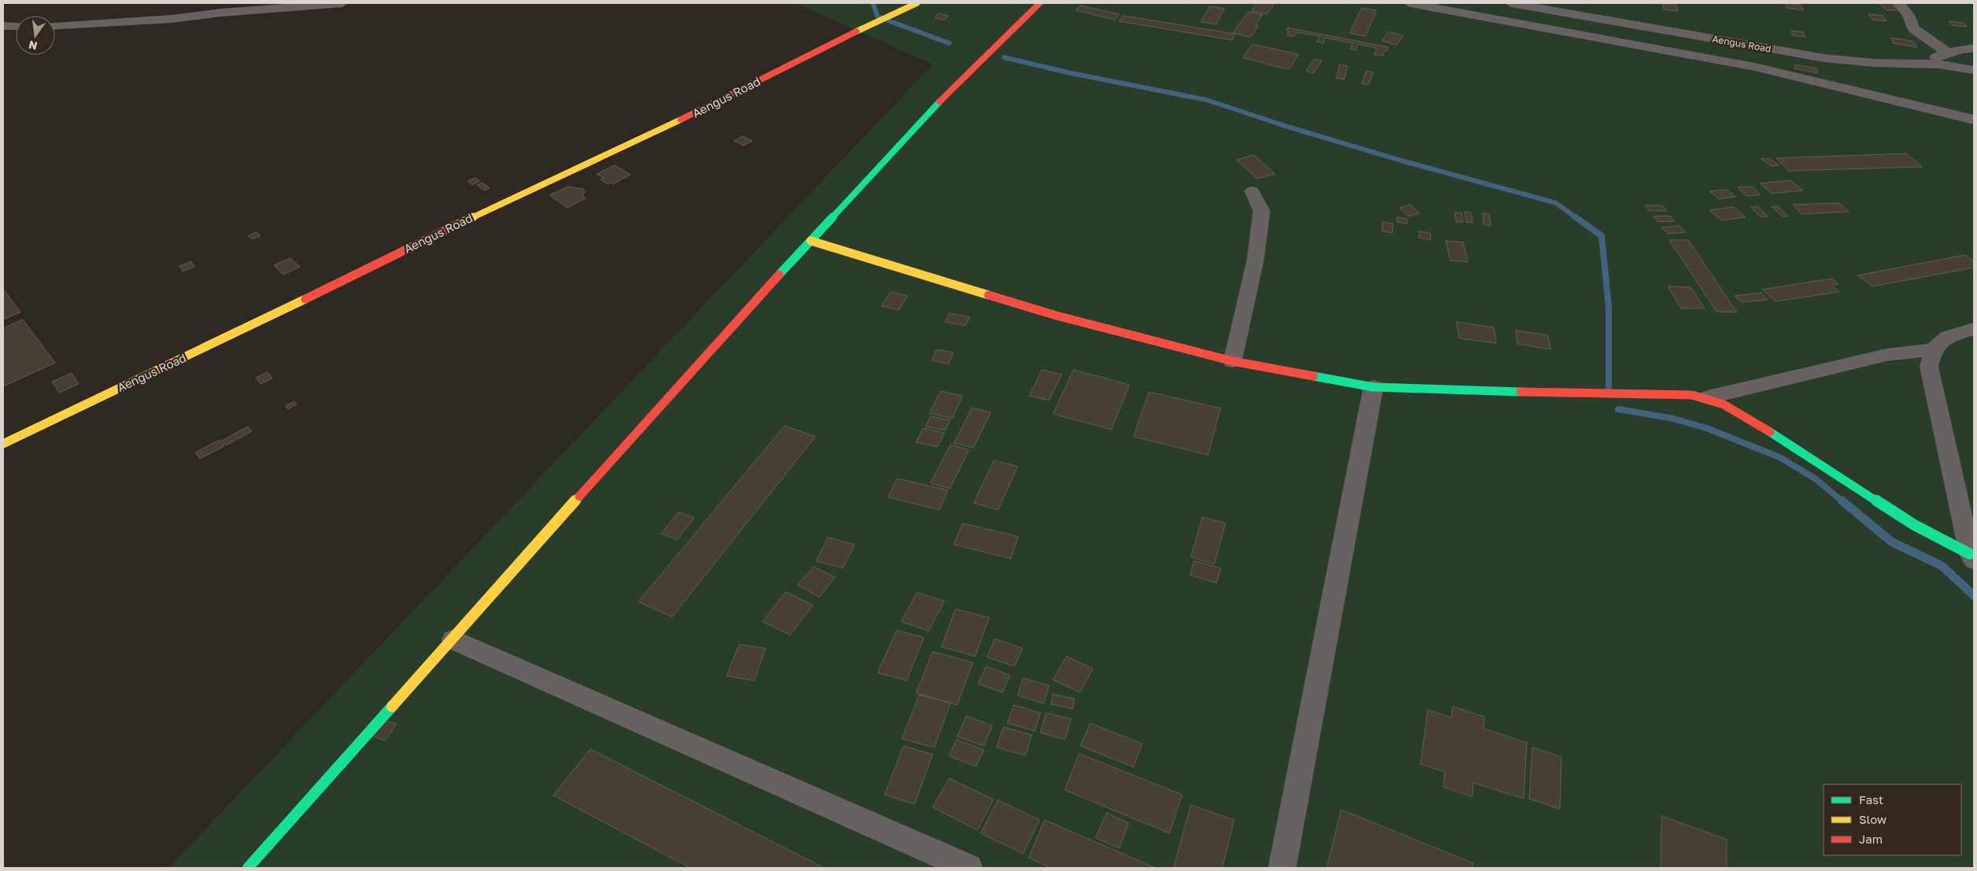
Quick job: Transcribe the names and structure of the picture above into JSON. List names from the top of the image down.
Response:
{
  "streets": {
    "street": ["Aengus Road"]
  },
  "legend": ["Fast", "Slow", "Jam"],
  "north": "bottom"
}
